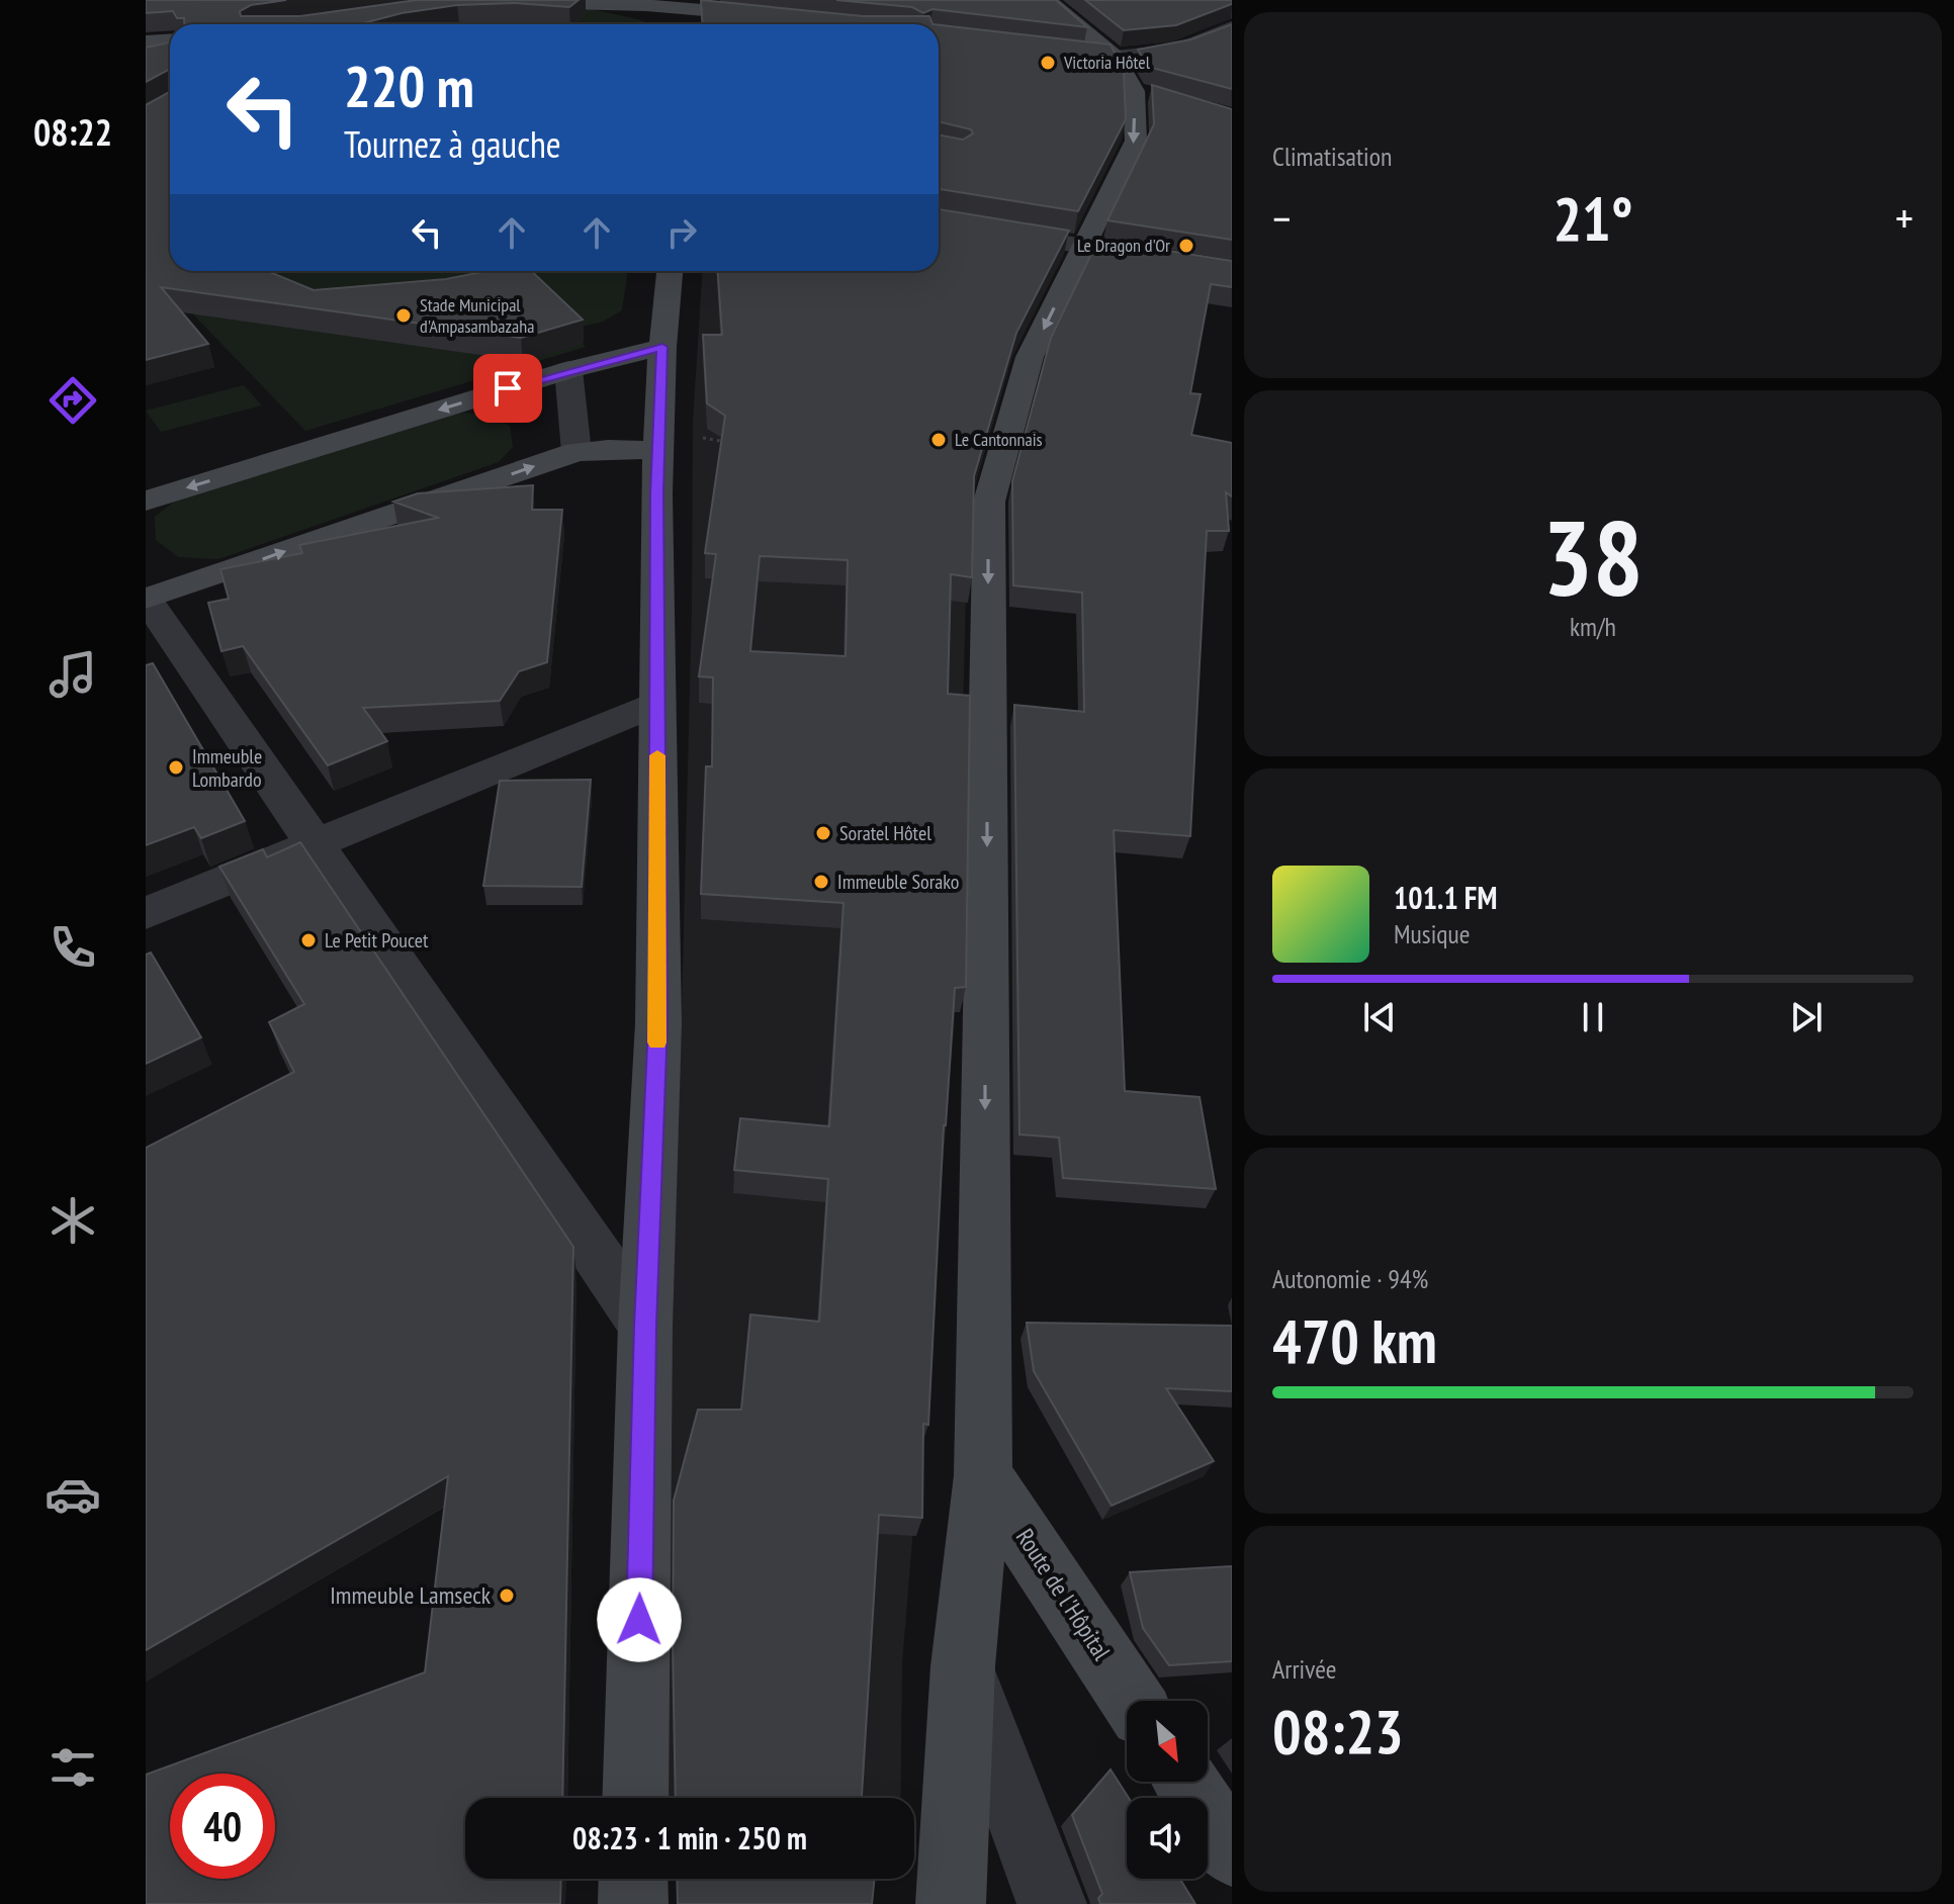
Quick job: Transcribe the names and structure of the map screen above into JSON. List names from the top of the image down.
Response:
{
  "streets": {
    "street": ["Route de l'Hôpital"]
  },
  "places": [
    "Victoria Hôtel",
    "Le Dragon d'Or",
    "Stade Municipal d'Ampasambazaha",
    "Le Cantonnais",
    "Immeuble Lombardo",
    "Soratel Hôtel",
    "Immeuble Sorako",
    "Le Petit Poucet",
    "Immeuble Lamseck"
  ],
  "north": "bottom right",
  "page": {
    "tabs": "08:22",
    "tile": [
      "Climatisation",
      ["38", "km/h"],
      ["Autonomie · 94%", "470 km"],
      ["Arrivée", "08:23"]
    ],
    "turn": ["220 m", "Tournez à gauche"],
    "heat": ["−", "21°", "+"],
    "song": ["101.1 FM", "Musique"],
    "limit": "40",
    "trip": "08:23 · 1 min · 250 m"
  }
}
